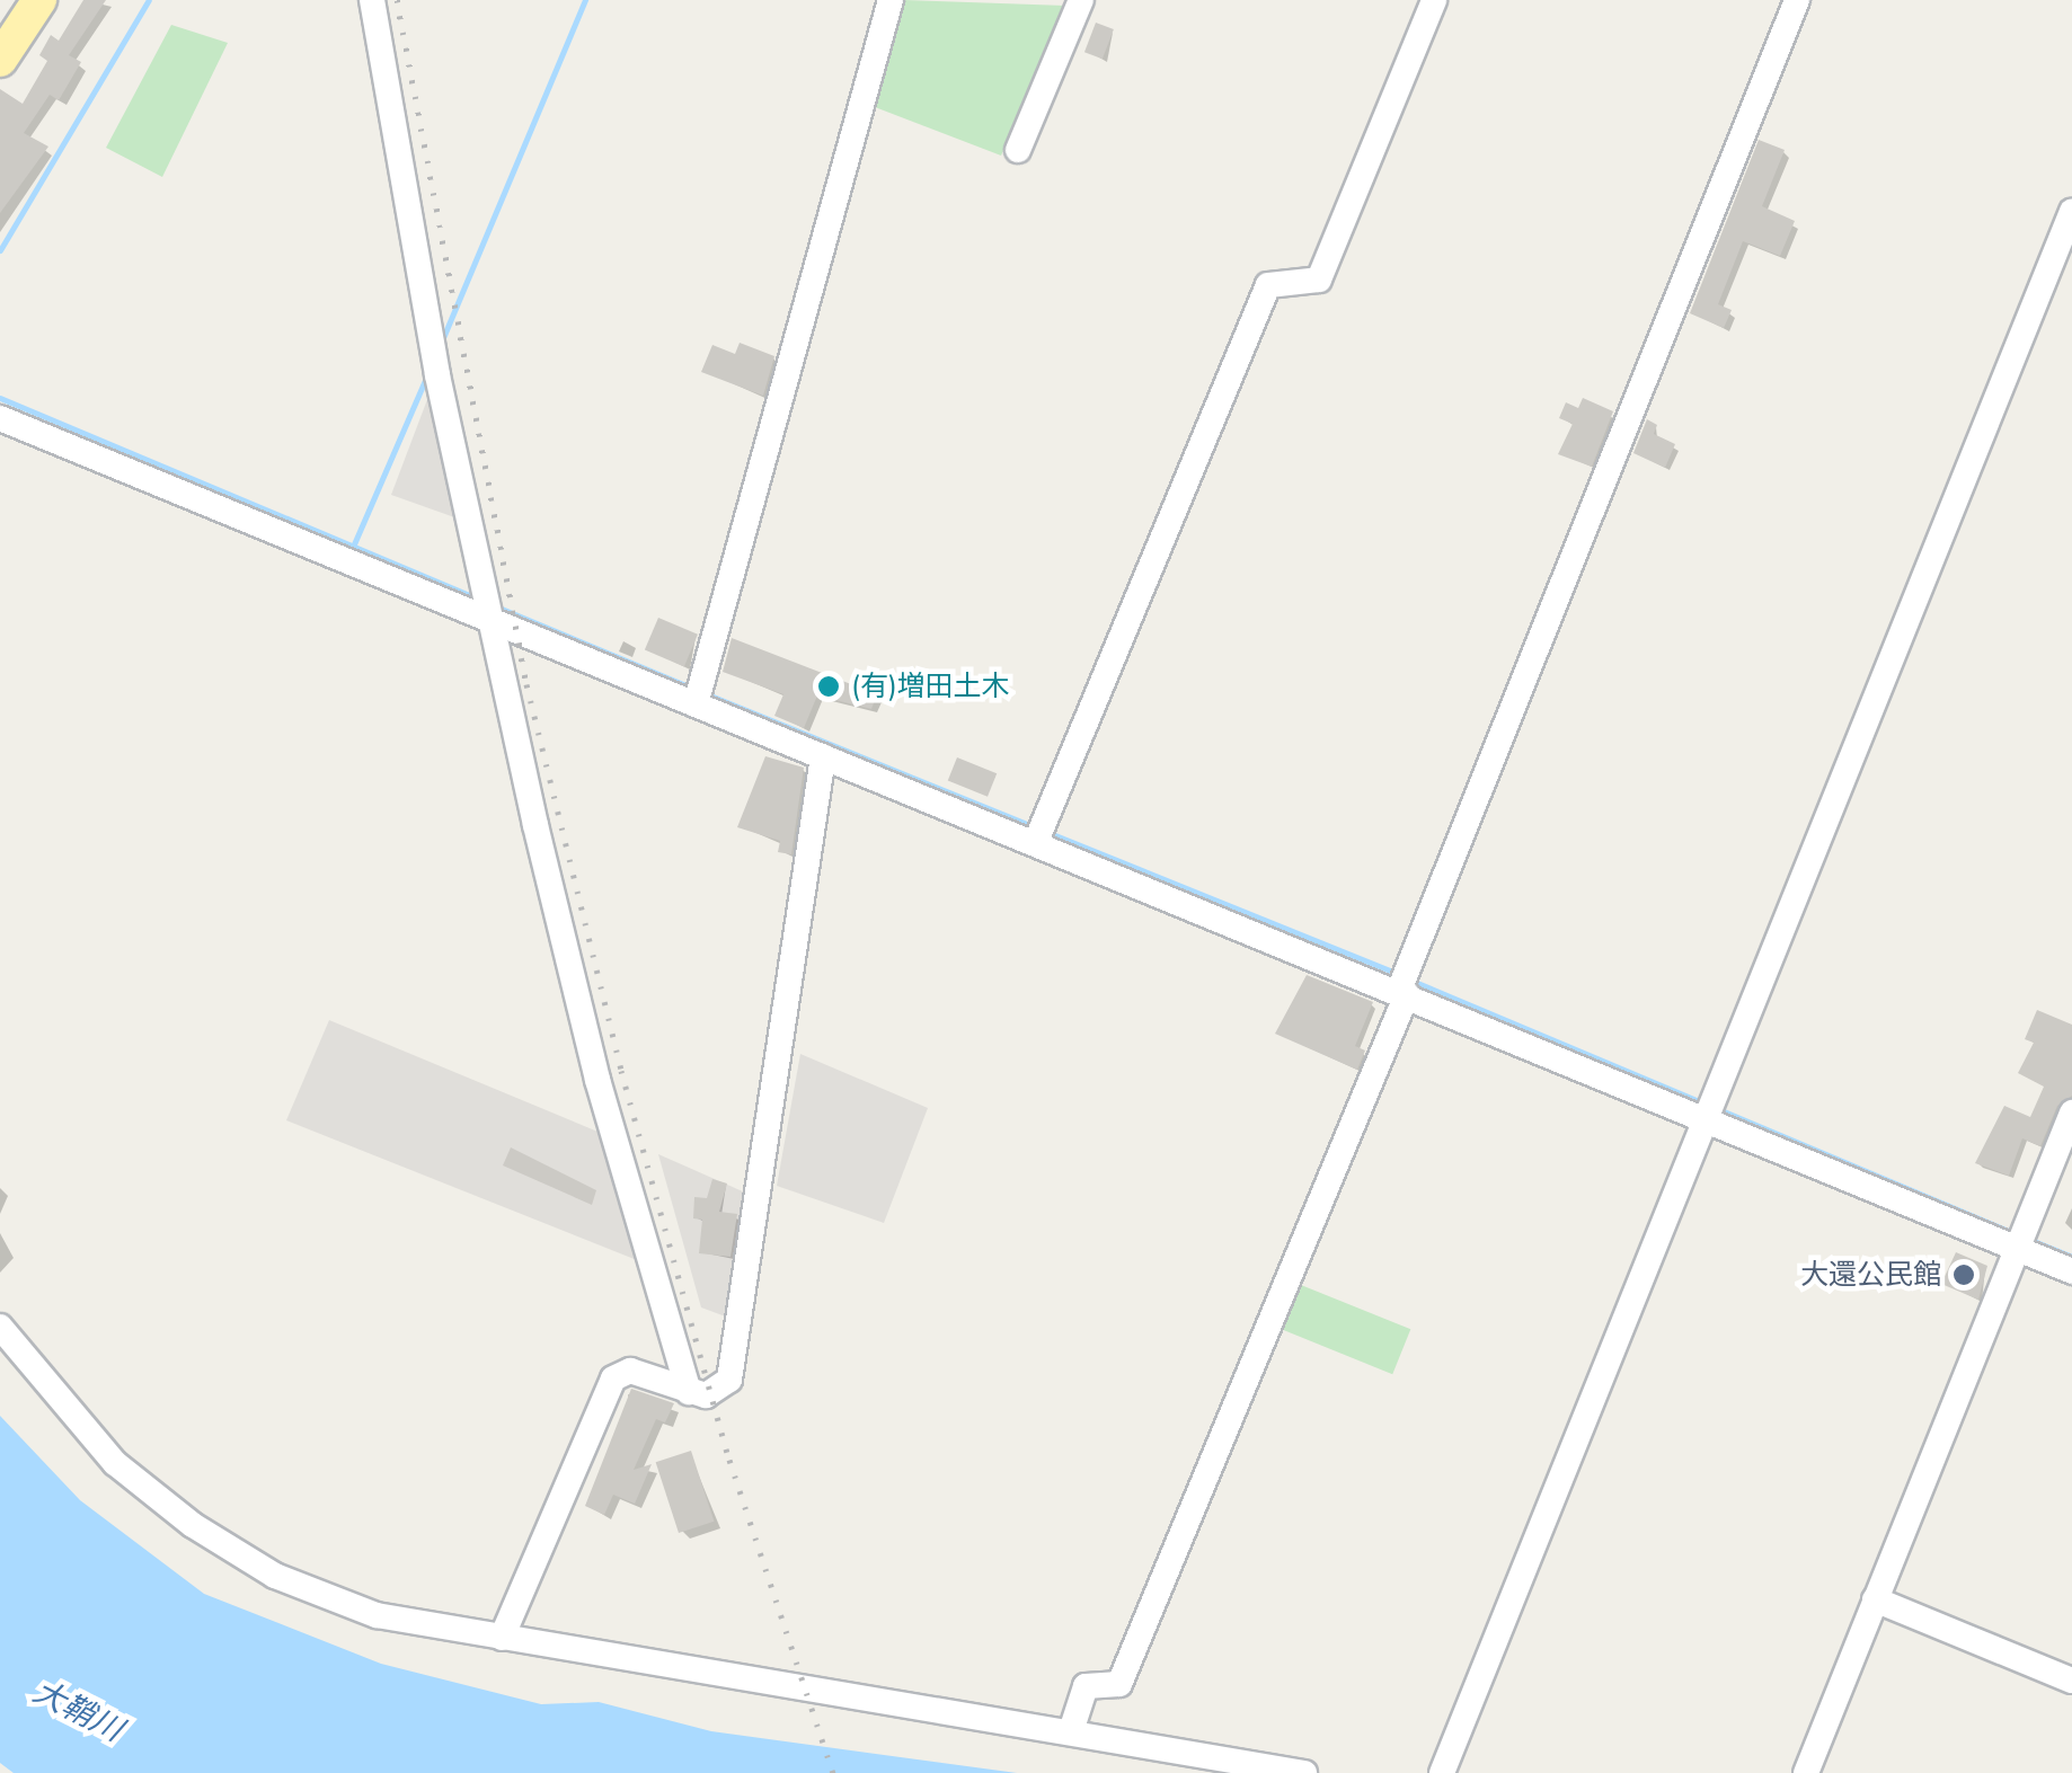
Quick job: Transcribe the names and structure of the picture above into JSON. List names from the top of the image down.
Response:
{
  "water": ["大鞘川"],
  "places": ["(有)増田土木", "大還公民館"]
}
